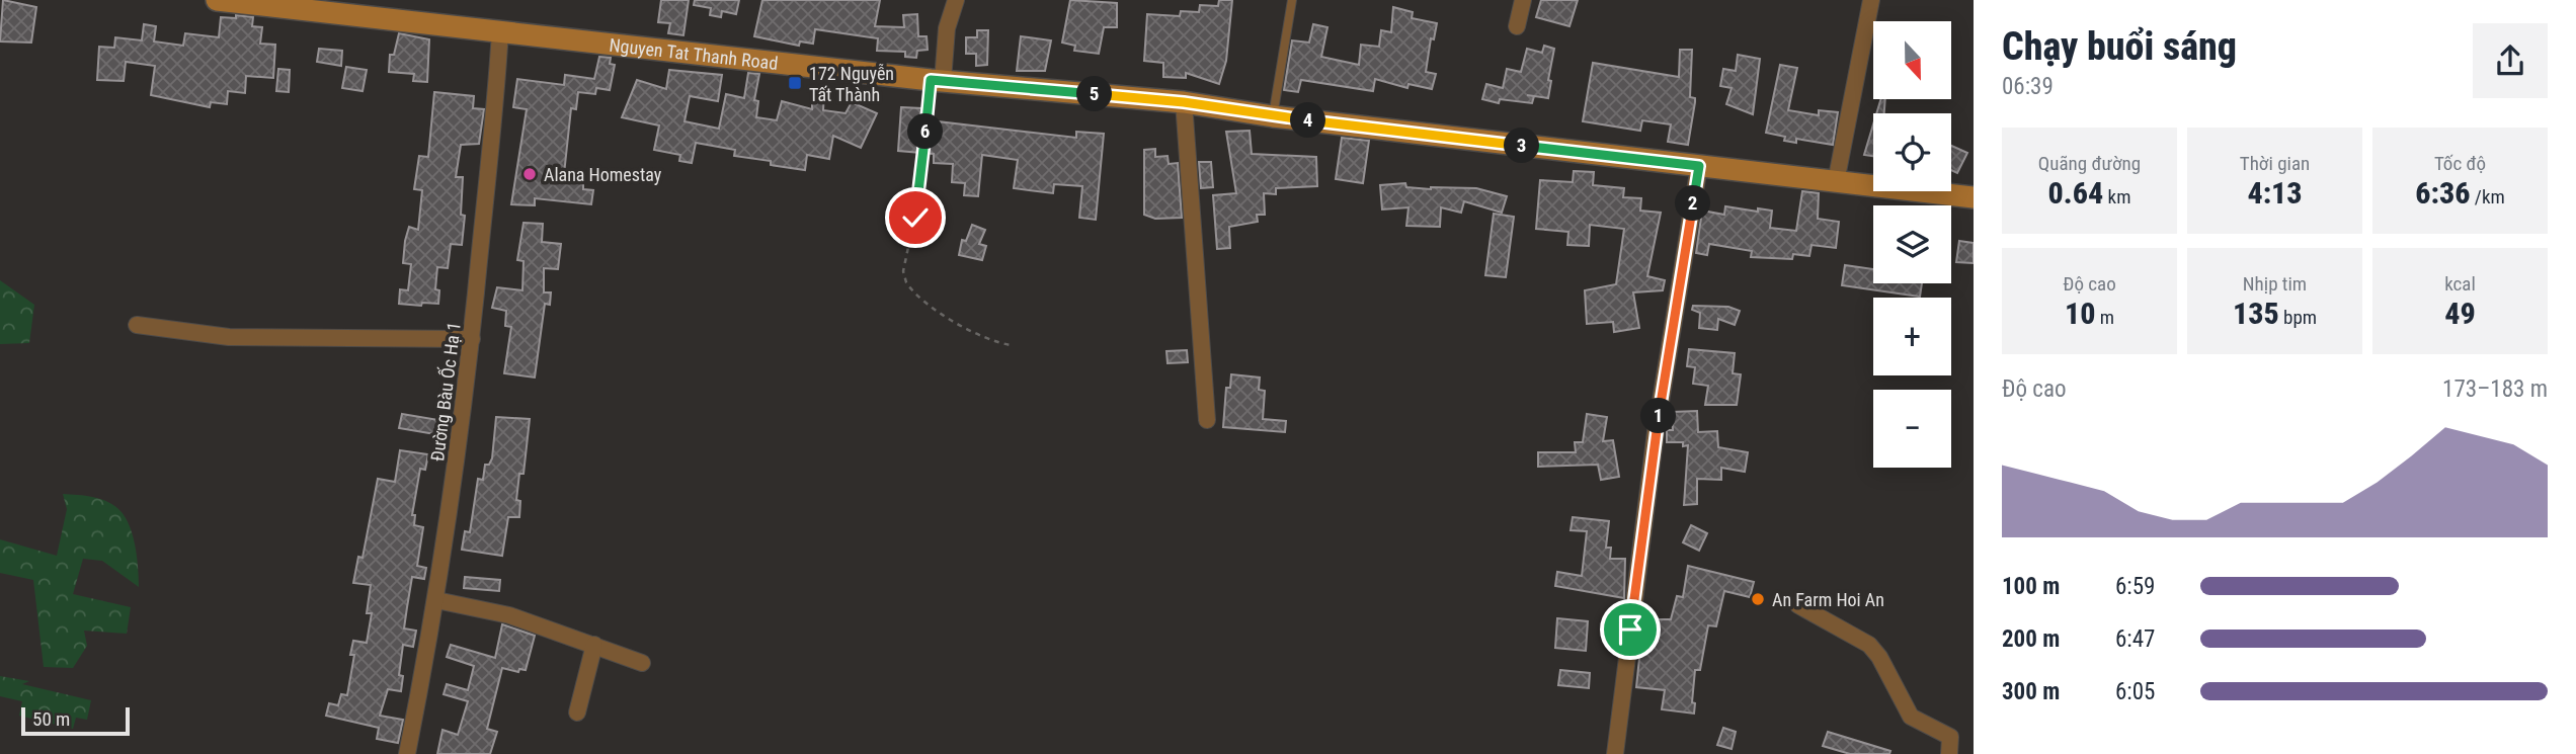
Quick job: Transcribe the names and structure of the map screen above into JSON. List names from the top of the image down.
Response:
{
  "streets": {
    "main road": ["Nguyen Tat Thanh Road"],
    "street": ["Đường Bàu Ốc Hạ 1"]
  },
  "crossings": [
    ["Nguyen Tat Thanh Road", "Đường Bàu Ốc Hạ 1"]
  ],
  "places": {
    "transit": ["172 Nguyễn Tất Thành"],
    "other": ["Alana Homestay", "An Farm Hoi An"]
  },
  "scale_bar": "50 m",
  "north": "bottom",
  "page": {
    "heading": ["Chạy buổi sáng", "06:39"],
    "map_buttons": ["+", "−"],
    "pins": [
      "5",
      "4",
      "6",
      "3",
      "2",
      "1"
    ],
    "stats": [
      ["Quãng đường", "0.64 km"],
      ["Thời gian", "4:13"],
      ["Tốc độ", "6:36 /km"],
      ["Độ cao", "10 m"],
      ["Nhịp tim", "135 bpm"],
      ["kcal", "49"]
    ],
    "chart": ["Độ cao", "173–183 m"],
    "list": [
      {
        "name": "100 m",
        "note": "6:59"
      },
      {
        "name": "200 m",
        "note": "6:47"
      },
      {
        "name": "300 m",
        "note": "6:05"
      }
    ],
    "scale": "50 m"
  }
}
